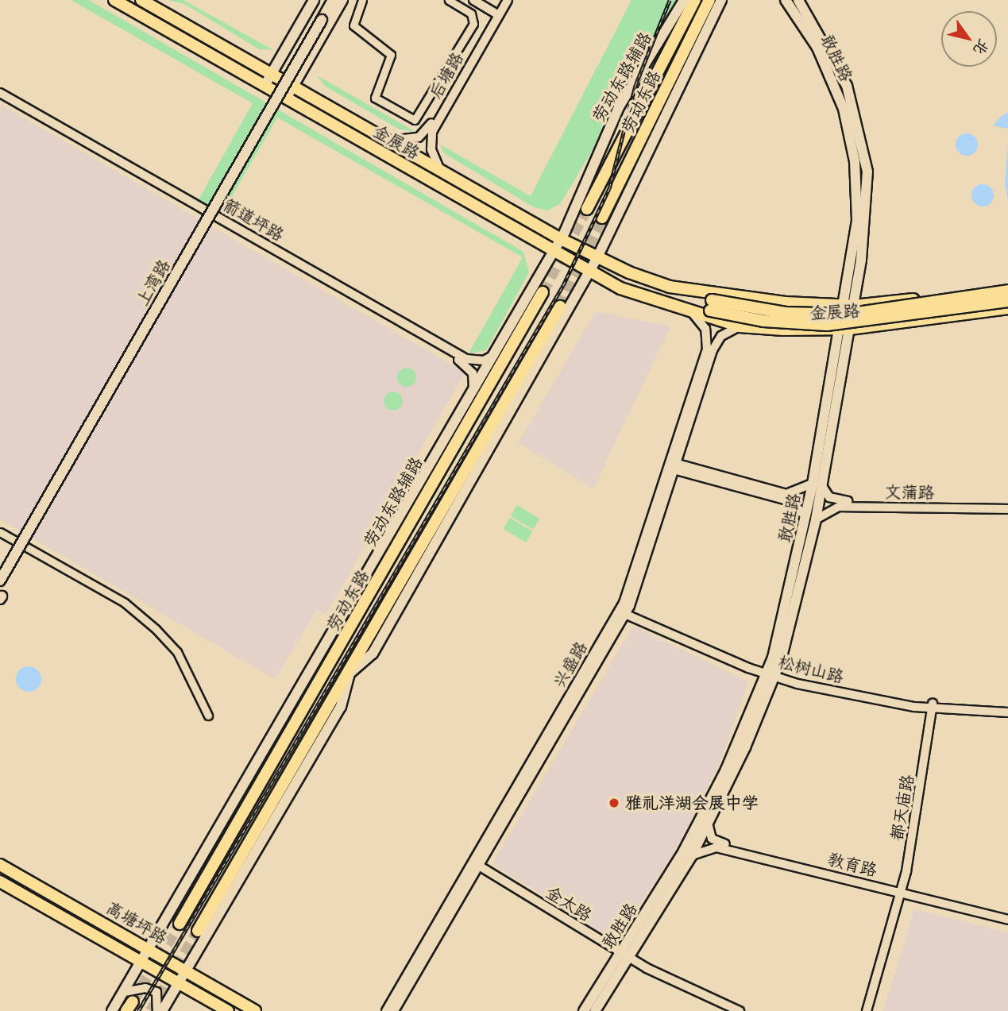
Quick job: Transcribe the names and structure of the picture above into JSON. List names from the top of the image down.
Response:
{
  "streets": {
    "main road": [
      "敢胜路",
      "劳动东路辅路",
      "劳动东路",
      "金展路",
      "上湾路",
      "高塘坪路"
    ],
    "street": [
      "后塘路",
      "箭道坪路",
      "文蒲路",
      "兴盛路",
      "松树山路",
      "都天庙路",
      "教育路",
      "金太路"
    ]
  },
  "crossings": [
    ["敢胜路", "金展路"],
    ["敢胜路", "文蒲路"],
    ["敢胜路", "松树山路"],
    ["敢胜路", "教育路"],
    ["敢胜路", "金太路"],
    ["后塘路", "金展路"],
    ["劳动东路辅路", "金展路"],
    ["劳动东路辅路", "箭道坪路"],
    ["劳动东路辅路", "高塘坪路"],
    ["金展路", "兴盛路"],
    ["兴盛路", "松树山路"],
    ["兴盛路", "金太路"],
    ["松树山路", "都天庙路"],
    ["都天庙路", "教育路"]
  ],
  "places": ["雅礼洋湖会展中学"],
  "north": "bottom right"
}
